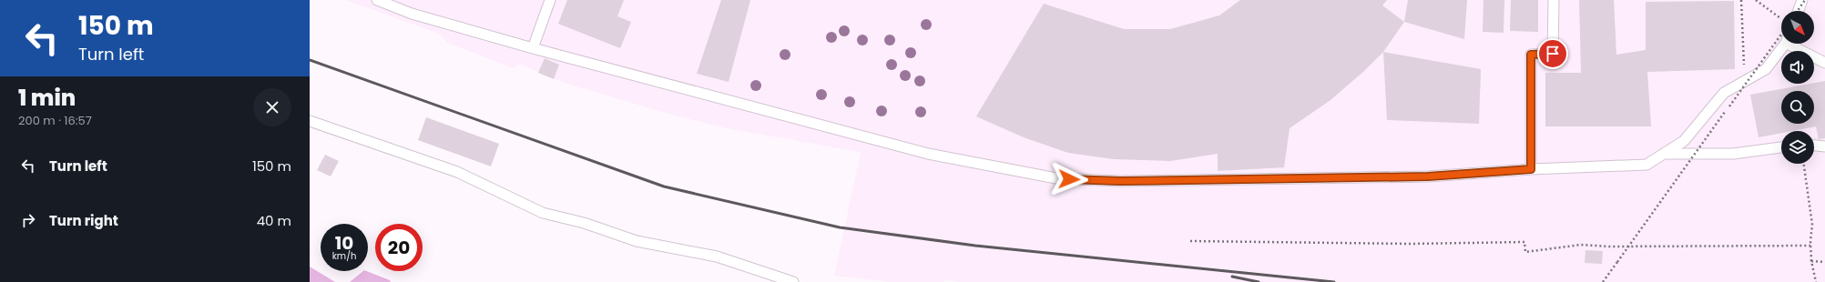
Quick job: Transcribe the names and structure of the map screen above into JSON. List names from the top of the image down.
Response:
{
  "north": "bottom right",
  "page": {
    "turn": ["150 m", "Turn left"],
    "heading": ["1 min", "200 m · 16:57"],
    "list": [
      {
        "name": "Turn left",
        "value": "150 m"
      },
      {
        "name": "Turn right",
        "value": "40 m"
      }
    ],
    "speed": "10 km/h",
    "limit": "20"
  }
}
